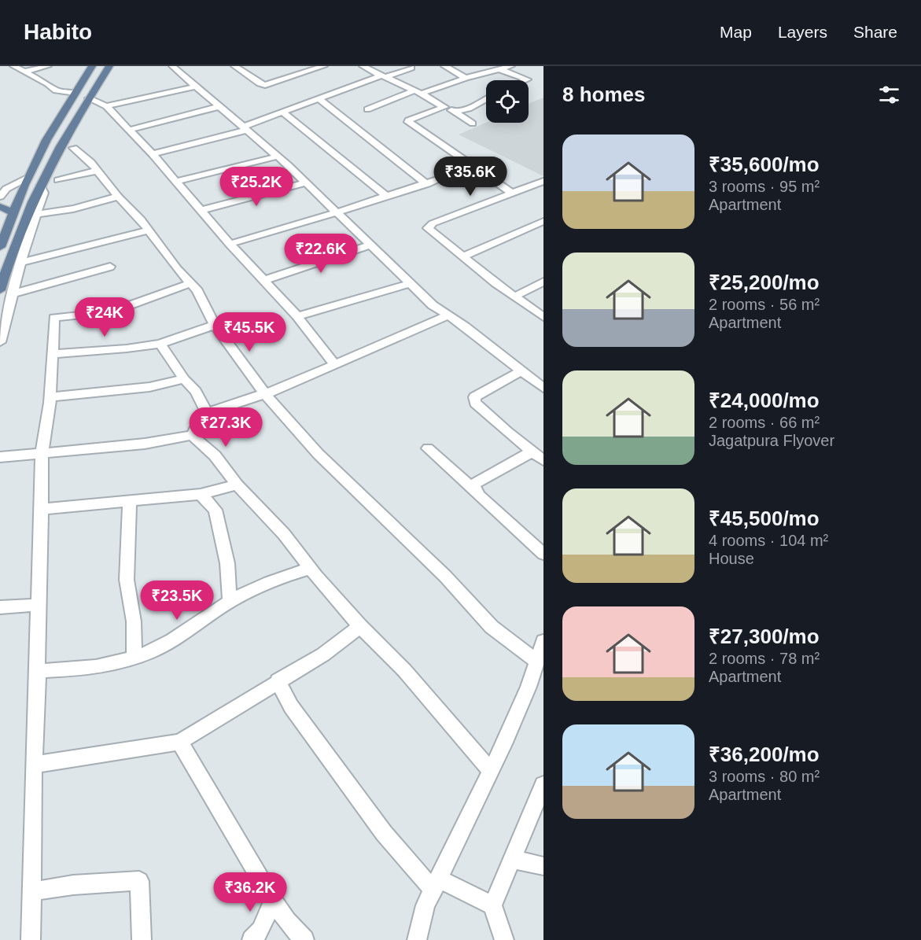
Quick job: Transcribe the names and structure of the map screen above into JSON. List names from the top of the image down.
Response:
{
  "page": {
    "header": "Habito",
    "nav": ["Map", "Layers", "Share"],
    "heading": "8 homes",
    "list": [
      {
        "name": "₹35,600/mo",
        "note": "3 rooms · 95 m² · Apartment"
      },
      {
        "name": "₹25,200/mo",
        "note": "2 rooms · 56 m² · Apartment"
      },
      {
        "name": "₹24,000/mo",
        "note": "2 rooms · 66 m² · Jagatpura Flyover"
      },
      {
        "name": "₹45,500/mo",
        "note": "4 rooms · 104 m² · House"
      },
      {
        "name": "₹27,300/mo",
        "note": "2 rooms · 78 m² · Apartment"
      },
      {
        "name": "₹36,200/mo",
        "note": "3 rooms · 80 m² · Apartment"
      }
    ],
    "price": [
      "₹35.6K",
      "₹25.2K",
      "₹22.6K",
      "₹24K",
      "₹45.5K",
      "₹27.3K",
      "₹23.5K",
      "₹36.2K"
    ]
  }
}
